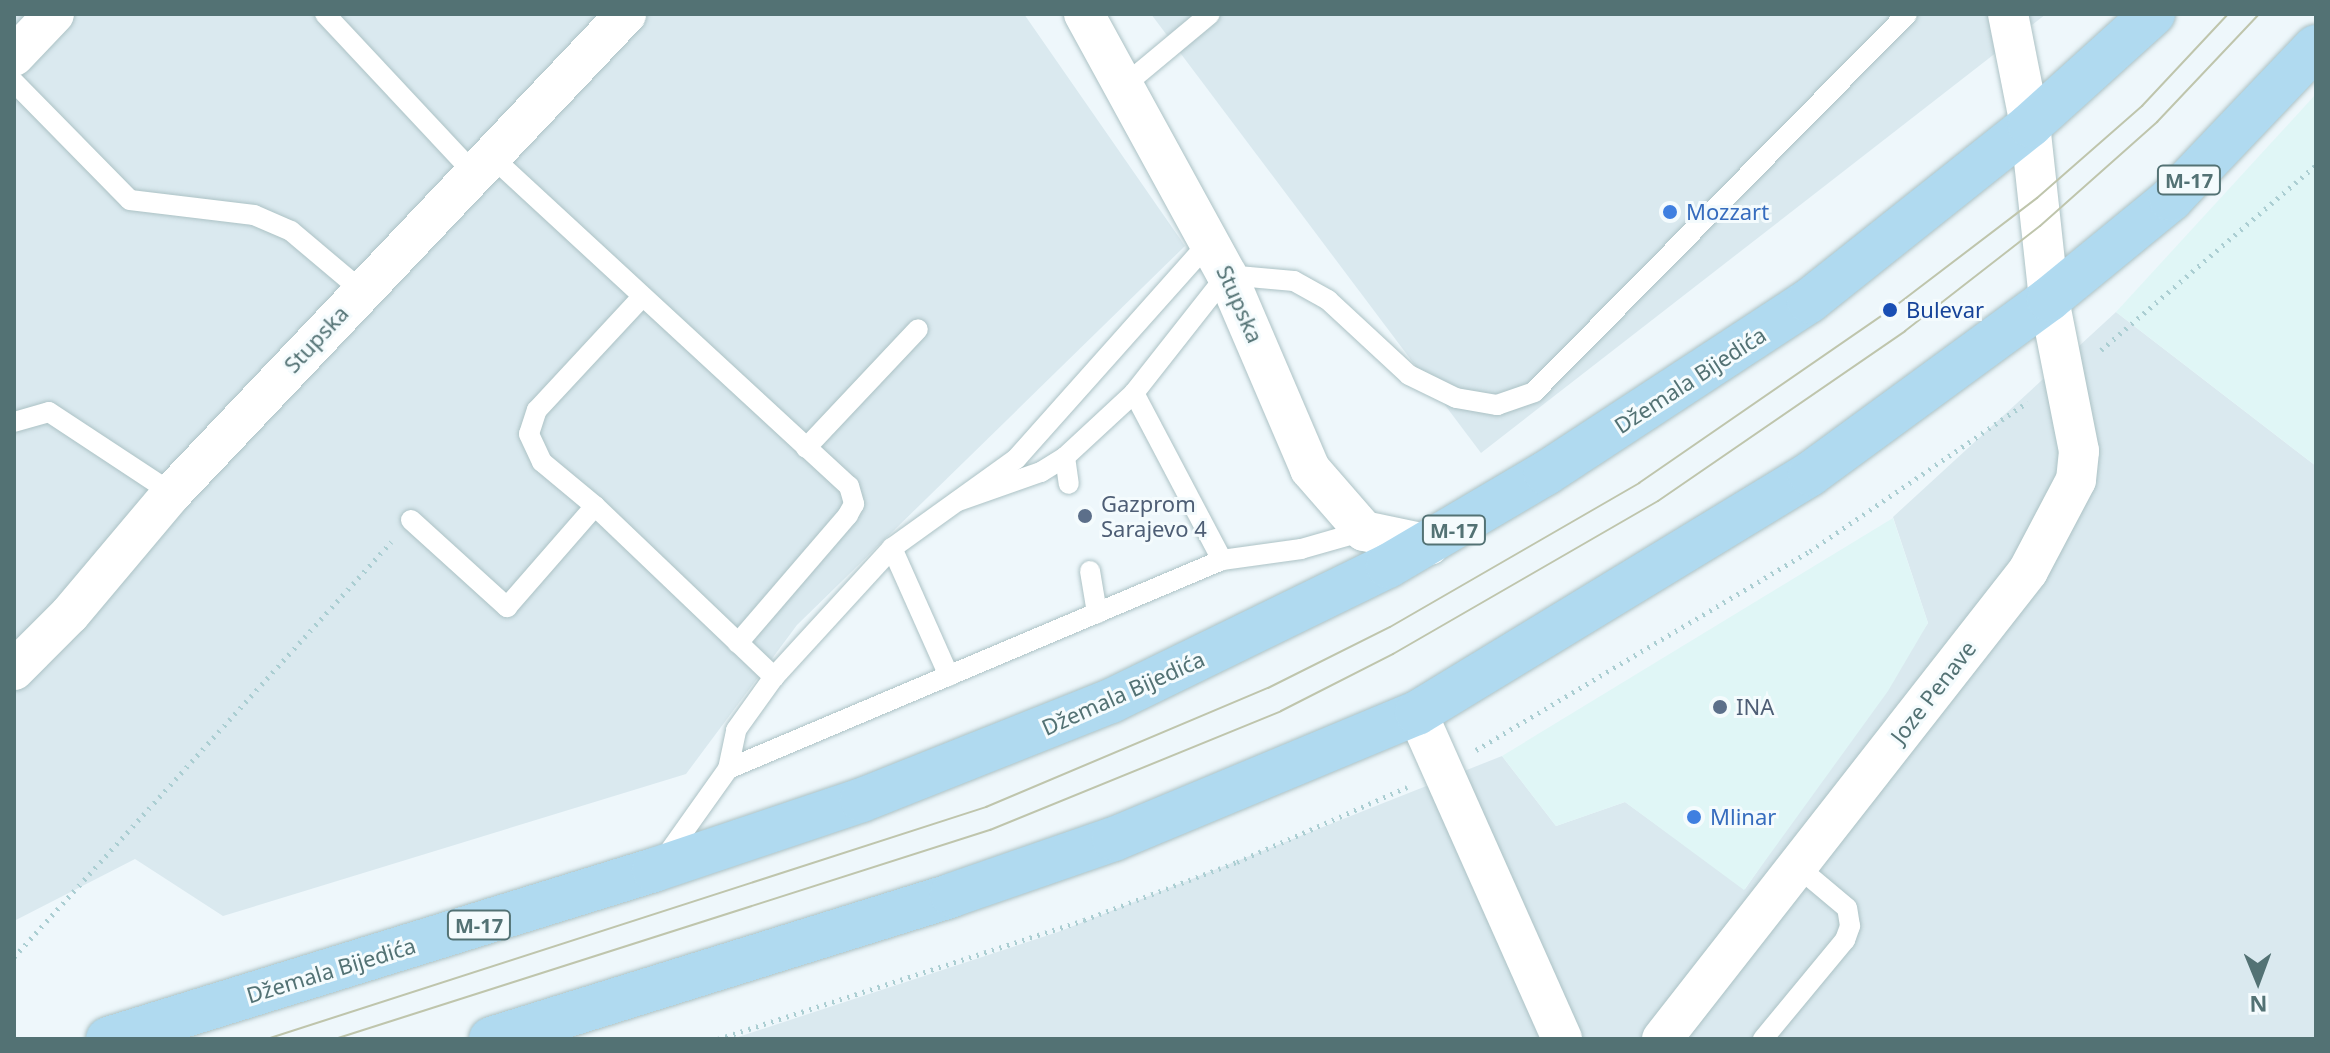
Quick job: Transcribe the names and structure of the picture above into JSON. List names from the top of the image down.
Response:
{
  "streets": {
    "main road": ["M-17", "Džemala Bijedića"],
    "street": ["Stupska", "Joze Penave"]
  },
  "crossings": [
    ["M-17", "Joze Penave"]
  ],
  "places": [
    "Mozzart",
    "Bulevar",
    "Gazprom Sarajevo 4",
    "INA",
    "Mlinar"
  ],
  "north": "bottom"
}
